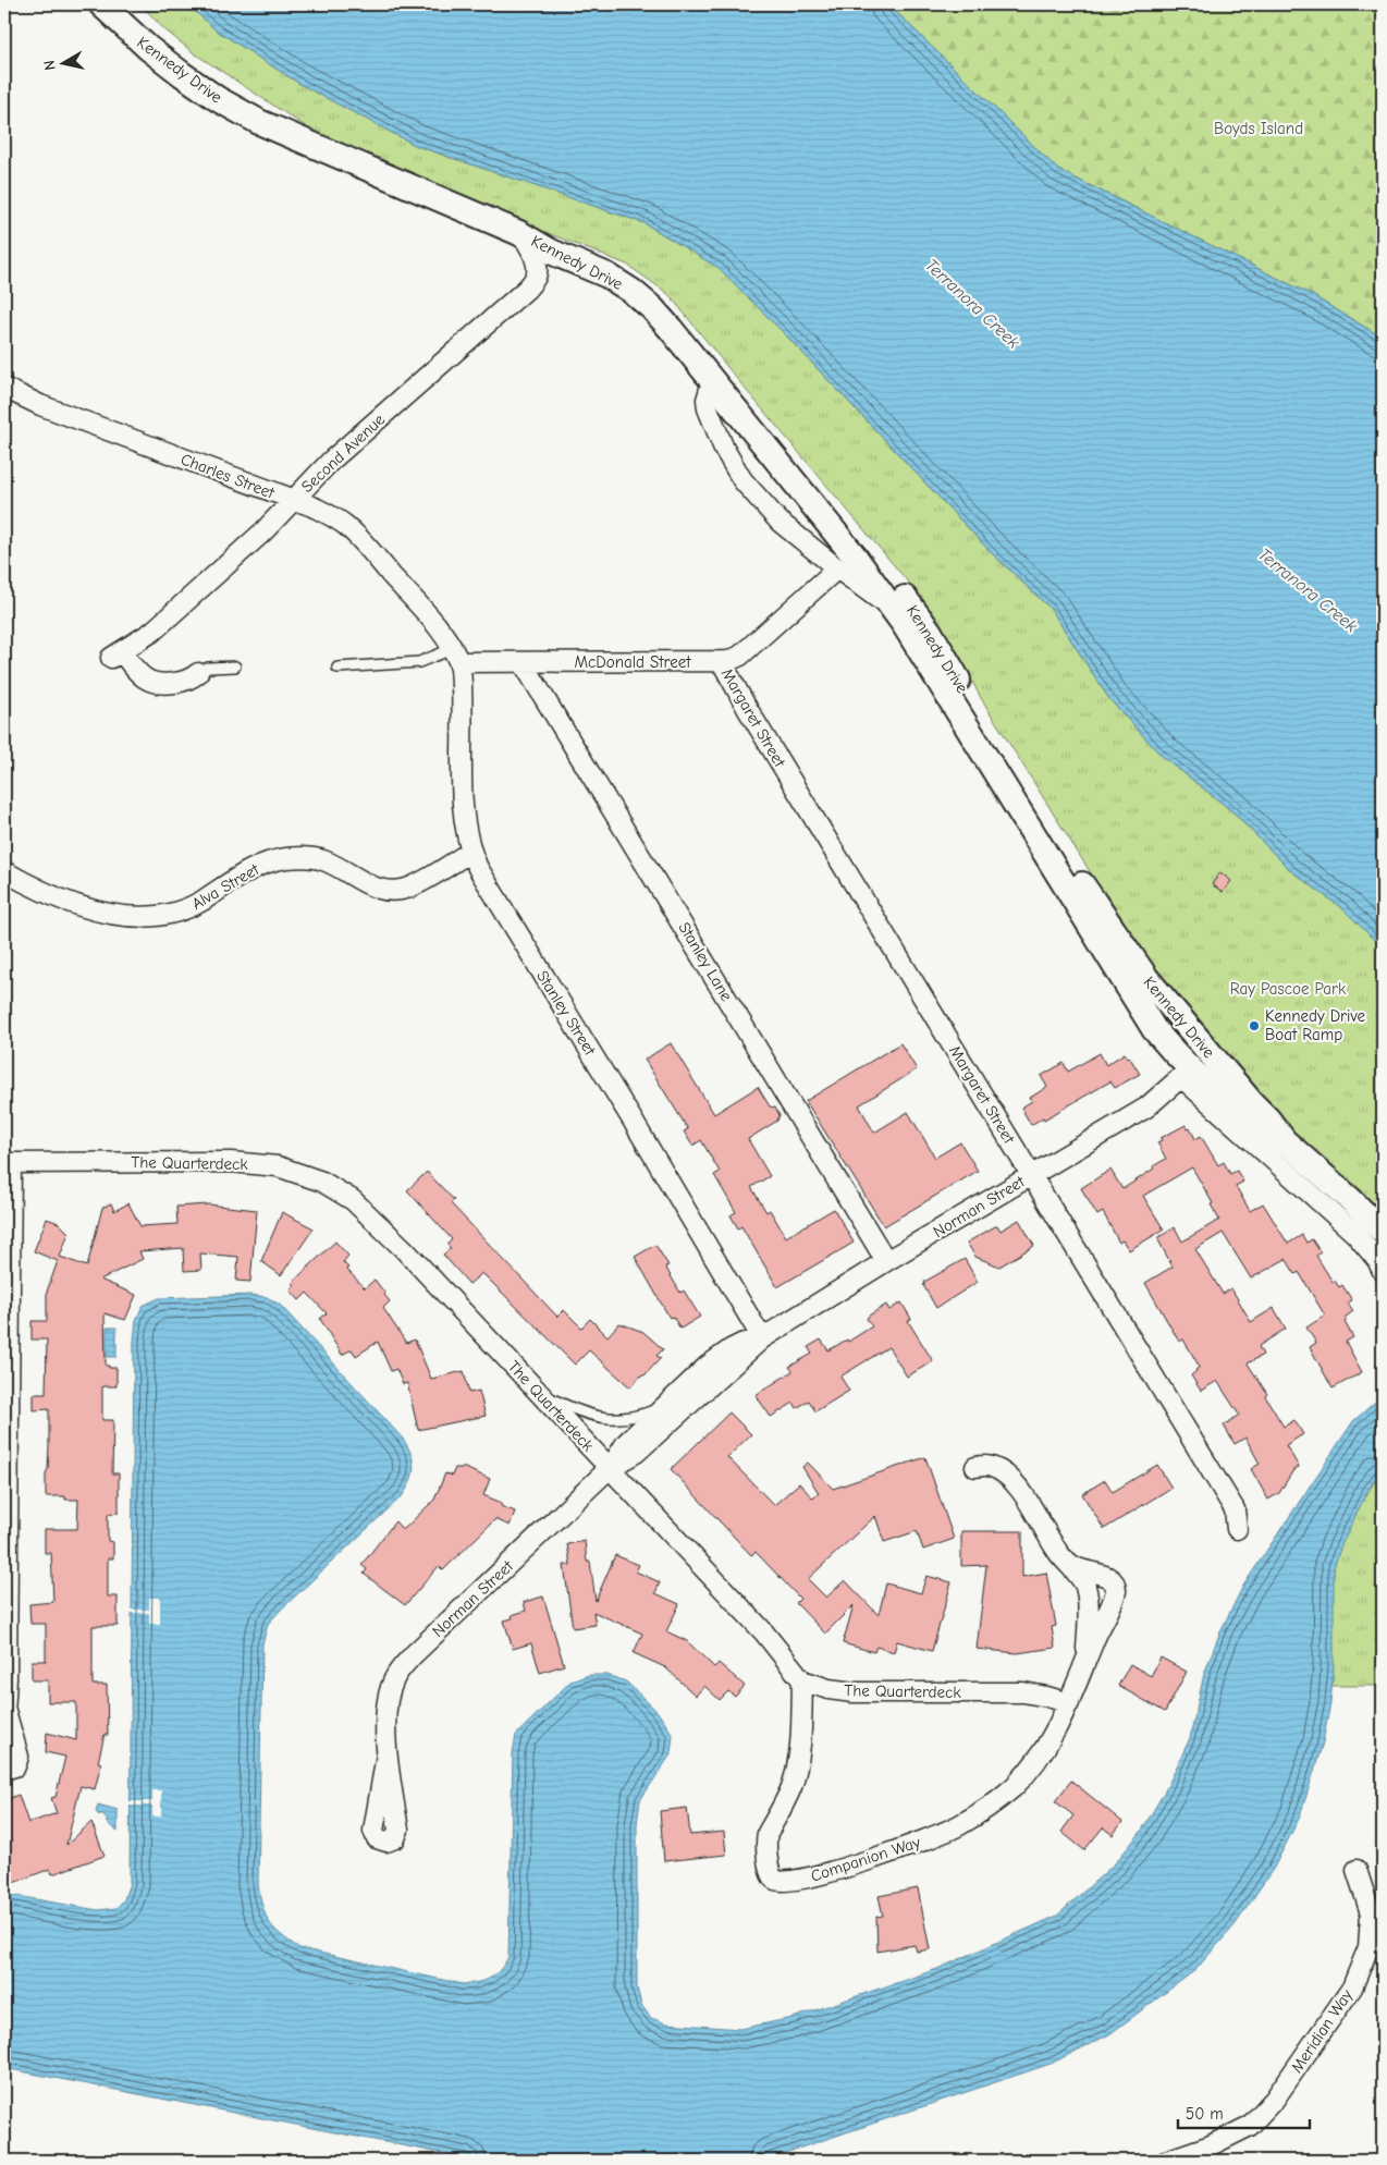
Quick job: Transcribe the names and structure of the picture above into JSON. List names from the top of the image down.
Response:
{
  "streets": {
    "street": [
      "Kennedy Drive",
      "Second Avenue",
      "Charles Street",
      "McDonald Street",
      "Margaret Street",
      "Alva Street",
      "Stanley Lane",
      "Stanley Street",
      "The Quarterdeck",
      "Norman Street",
      "Companion Way",
      "Meridian Way"
    ]
  },
  "crossings": [
    ["Kennedy Drive", "Second Avenue"],
    ["Kennedy Drive", "Norman Street"],
    ["Second Avenue", "Charles Street"],
    ["Charles Street", "McDonald Street"],
    ["Charles Street", "Stanley Street"],
    ["McDonald Street", "Margaret Street"],
    ["McDonald Street", "Stanley Lane"],
    ["McDonald Street", "Stanley Street"],
    ["Margaret Street", "Norman Street"],
    ["Alva Street", "Stanley Street"],
    ["Stanley Lane", "Norman Street"],
    ["Stanley Street", "Norman Street"],
    ["The Quarterdeck", "Norman Street"],
    ["The Quarterdeck", "Companion Way"]
  ],
  "water": ["Terranora Creek"],
  "parks": ["Boyds Island", "Ray Pascoe Park"],
  "places": ["Kennedy Drive Boat Ramp"],
  "scale_bar": "50 m",
  "north": "left"
}
